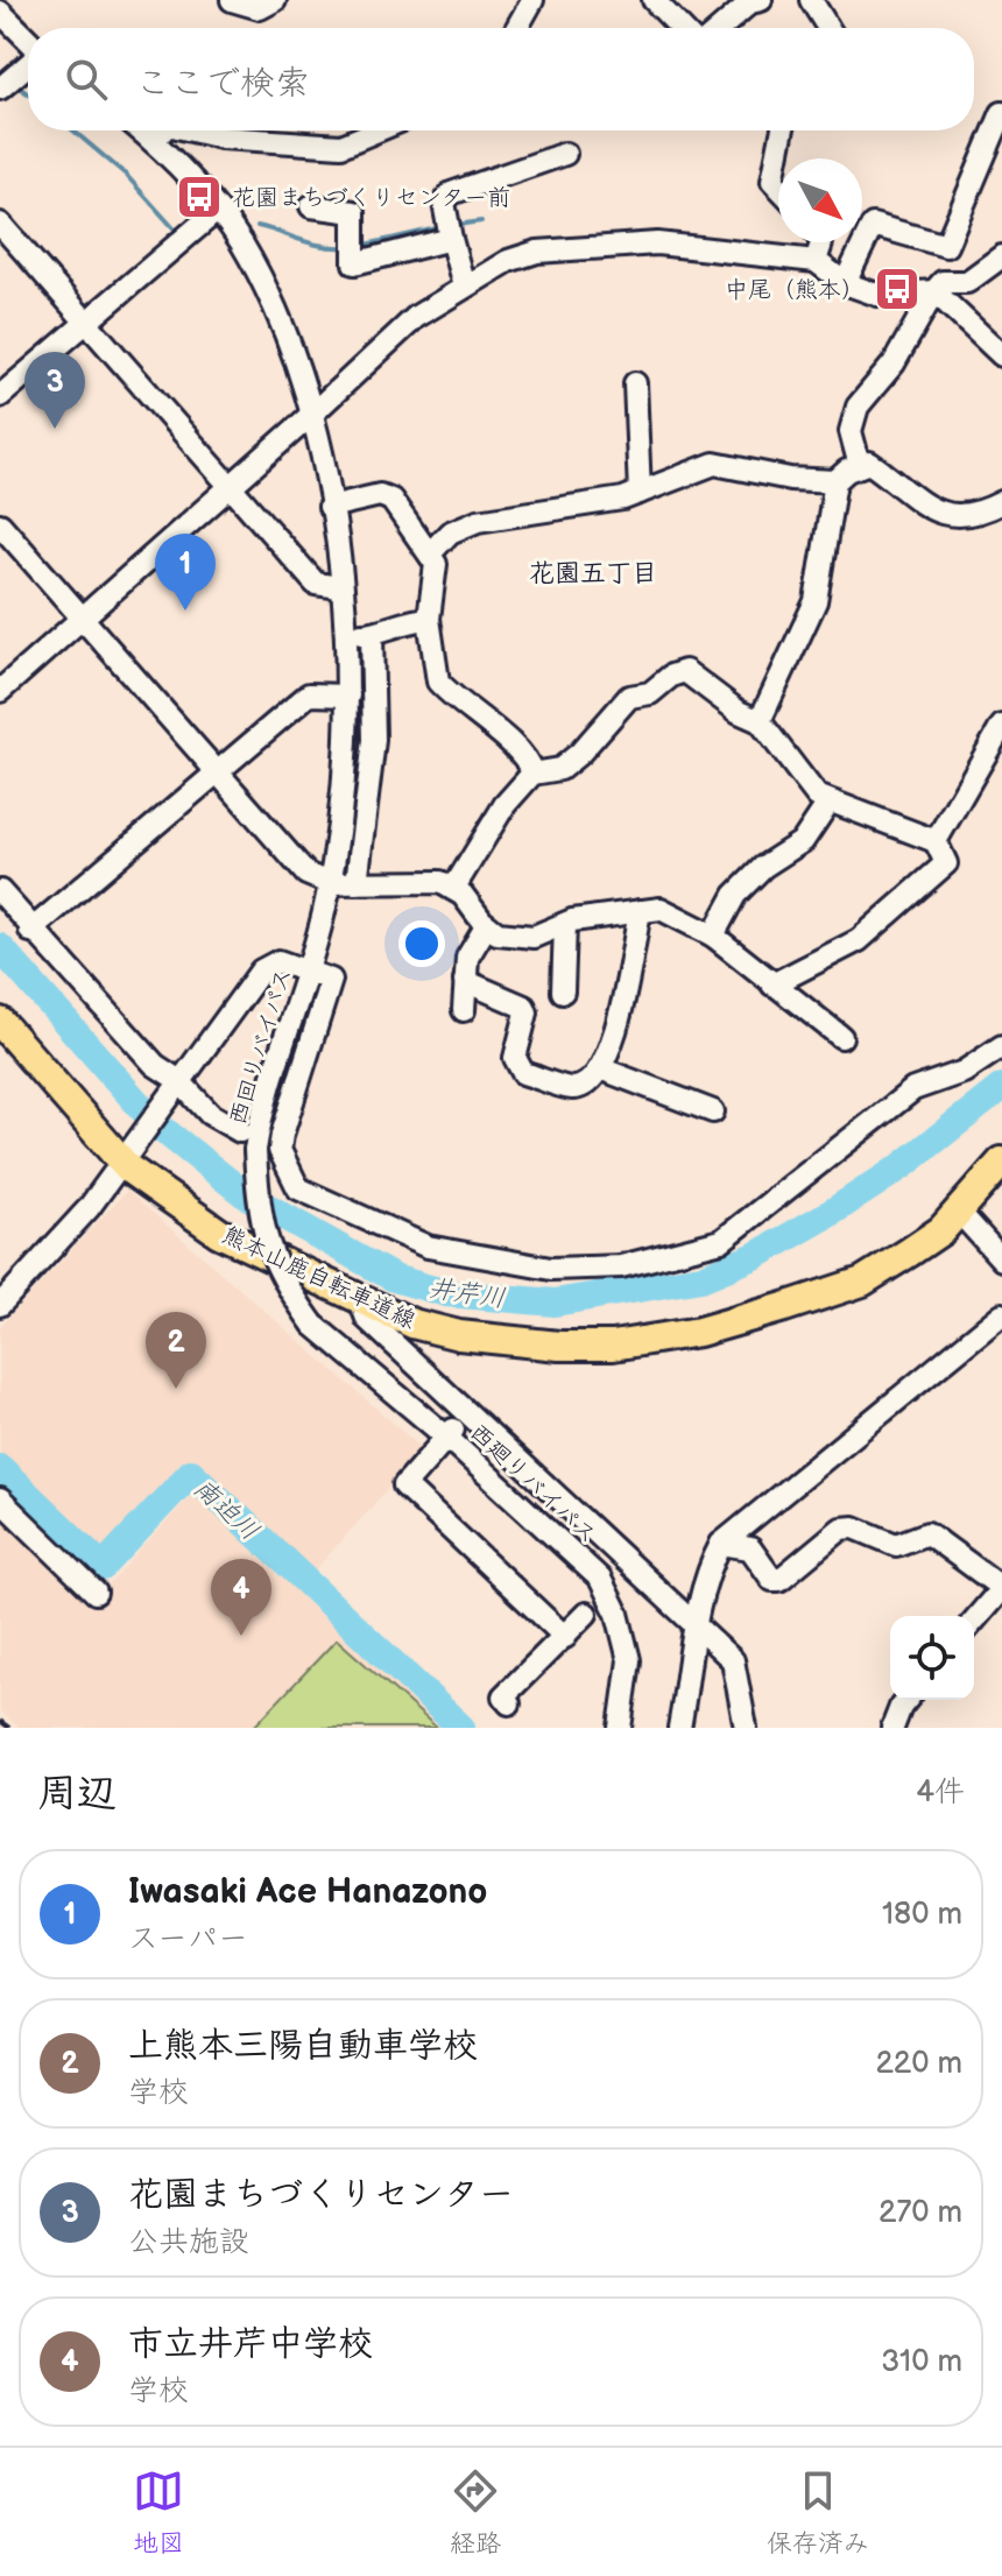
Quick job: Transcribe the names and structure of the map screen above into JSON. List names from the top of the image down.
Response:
{
  "streets": {
    "main road": ["熊本山鹿自転車道線"],
    "street": ["西回りバイパス", "西廻りバイパス"]
  },
  "crossings": [
    ["西回りバイパス", "西廻りバイパス"]
  ],
  "districts": ["花園五丁目"],
  "water": ["井芹川", "南迫川"],
  "places": {
    "bus stop": ["花園まちづくりセンター前", "中尾（熊本）"]
  },
  "north": "bottom right",
  "page": {
    "search": "ここで検索",
    "pins": [
      "3",
      "1",
      "2",
      "4"
    ],
    "heading": ["周辺", "4件"],
    "list": [
      {
        "mark": "1",
        "name": "Iwasaki Ace Hanazono",
        "note": "スーパー",
        "value": "180 m"
      },
      {
        "mark": "2",
        "name": "上熊本三陽自動車学校",
        "note": "学校",
        "value": "220 m"
      },
      {
        "mark": "3",
        "name": "花園まちづくりセンター",
        "note": "公共施設",
        "value": "270 m"
      },
      {
        "mark": "4",
        "name": "市立井芹中学校",
        "note": "学校",
        "value": "310 m"
      }
    ],
    "nav": ["地図", "経路", "保存済み"]
  }
}
